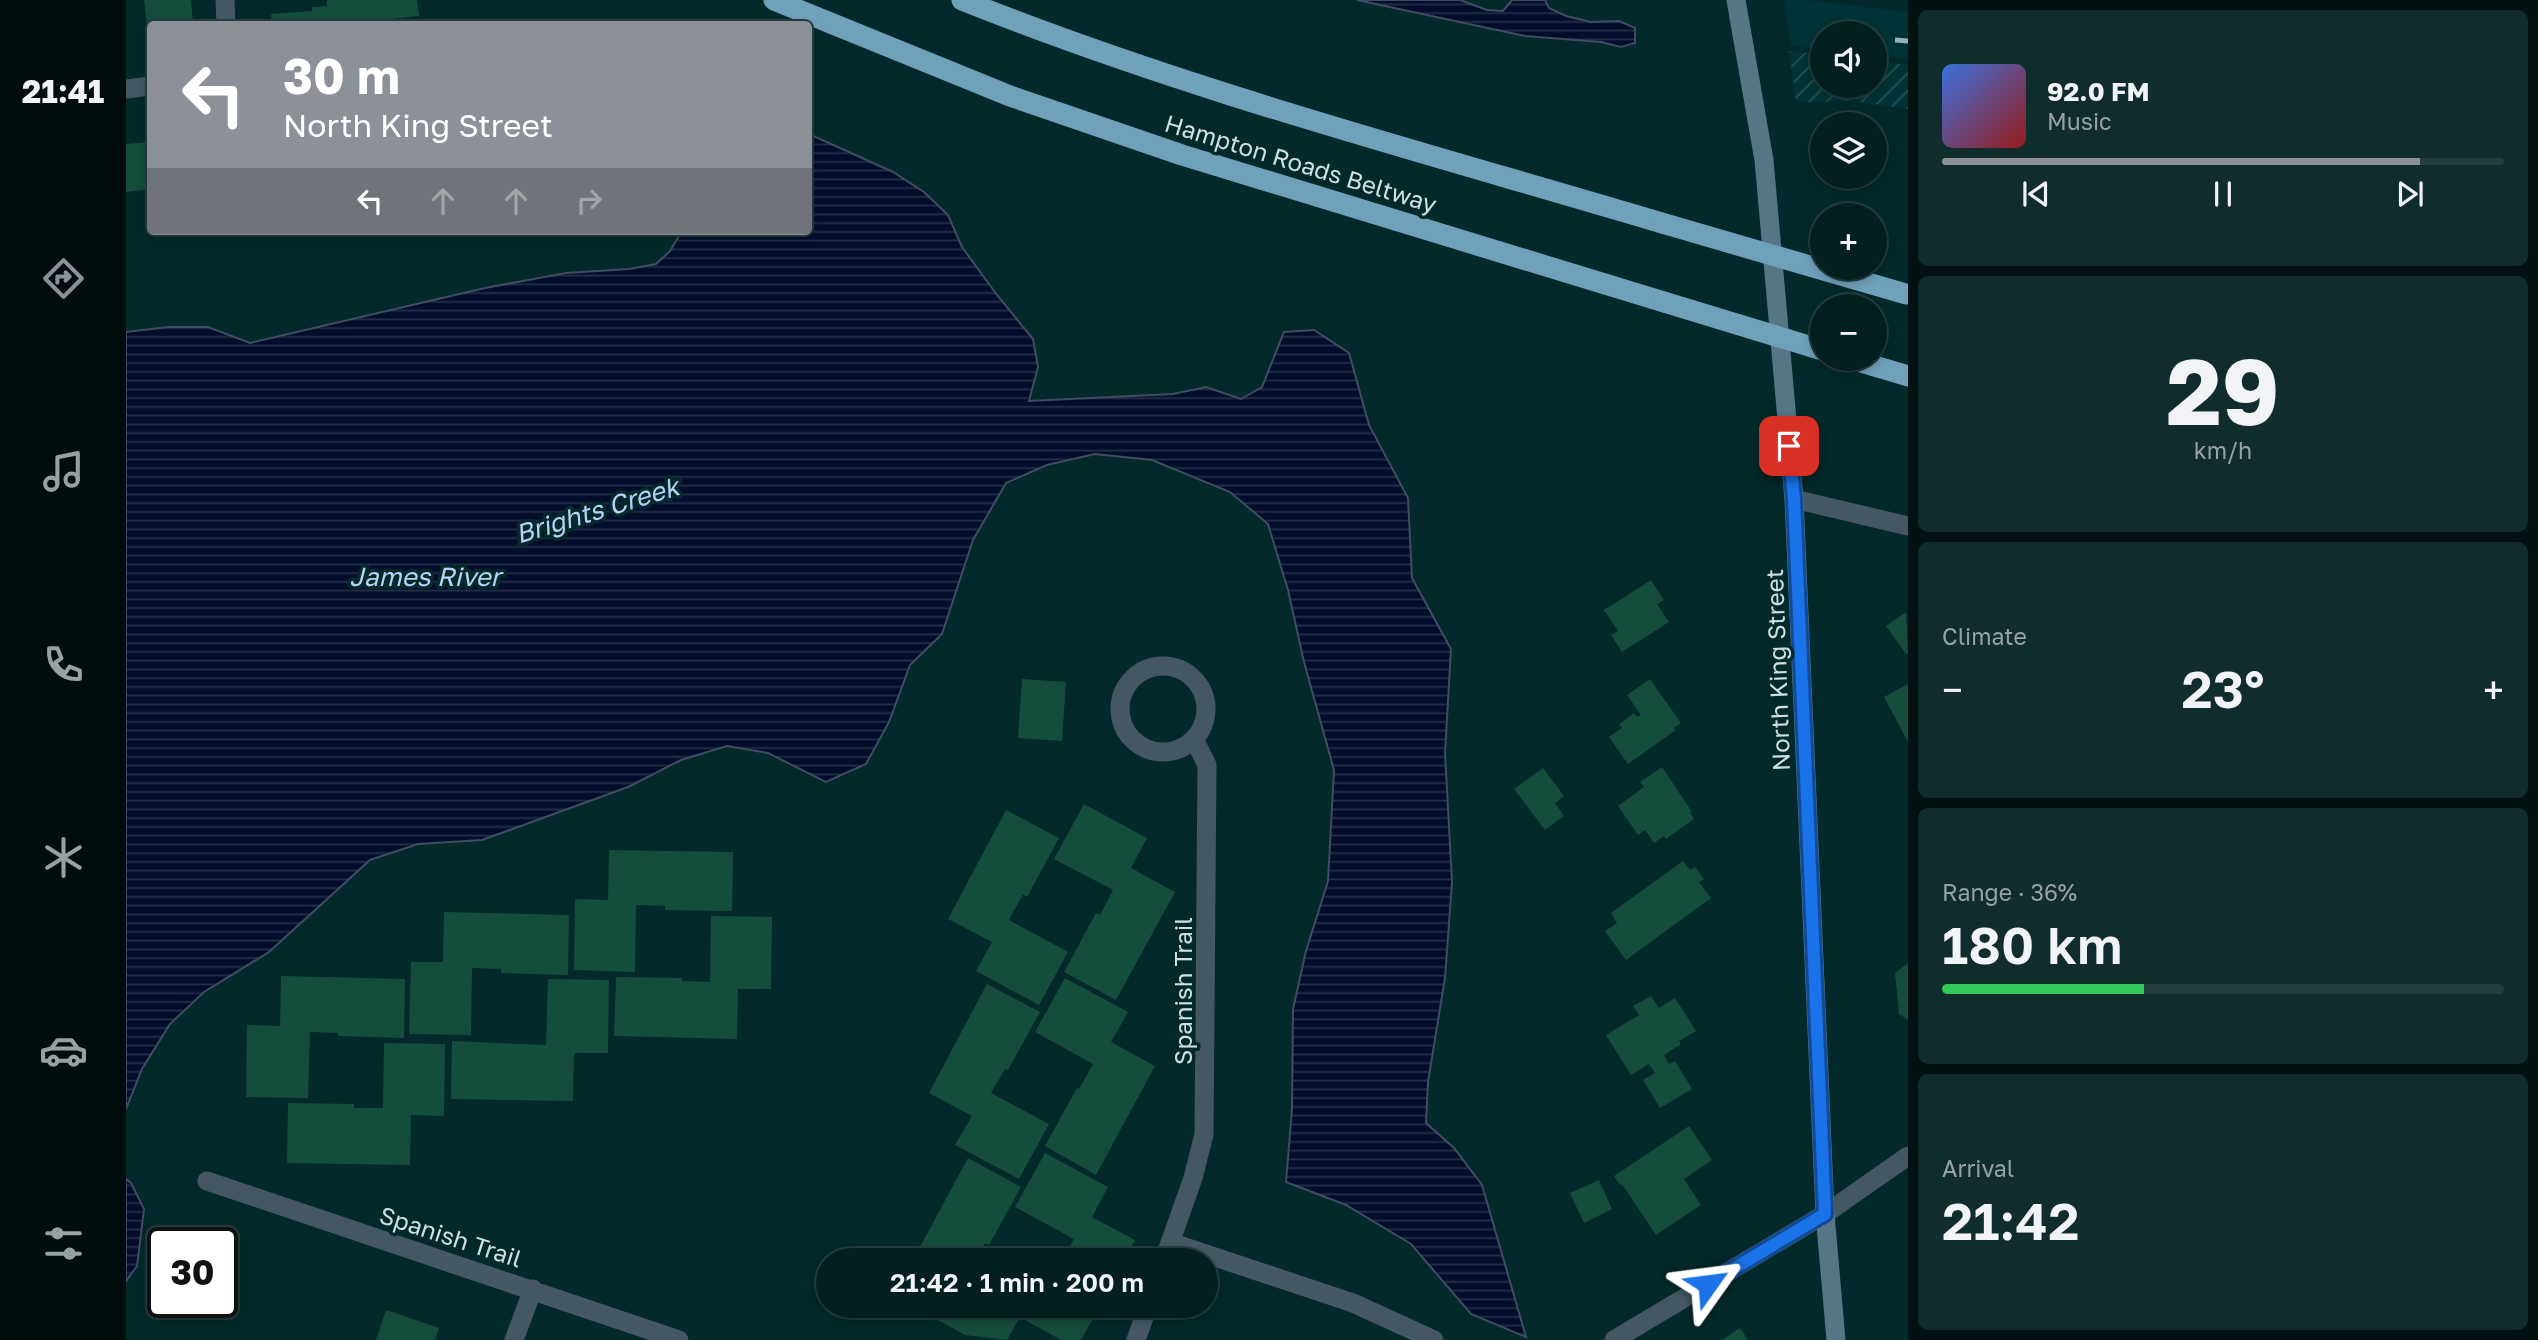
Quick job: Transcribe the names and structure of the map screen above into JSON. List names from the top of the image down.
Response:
{
  "streets": {
    "highway": ["Hampton Roads Beltway"],
    "main road": ["North King Street"],
    "street": ["Spanish Trail"]
  },
  "water": ["Brights Creek", "James River"],
  "page": {
    "tabs": "21:41",
    "map_buttons": ["+", "−"],
    "turn": ["30 m", "North King Street"],
    "song": ["92.0 FM", "Music"],
    "tile": [
      ["29", "km/h"],
      "Climate",
      ["Range · 36%", "180 km"],
      ["Arrival", "21:42"]
    ],
    "heat": ["−", "23°", "+"],
    "limit": "30",
    "trip": "21:42 · 1 min · 200 m"
  }
}
